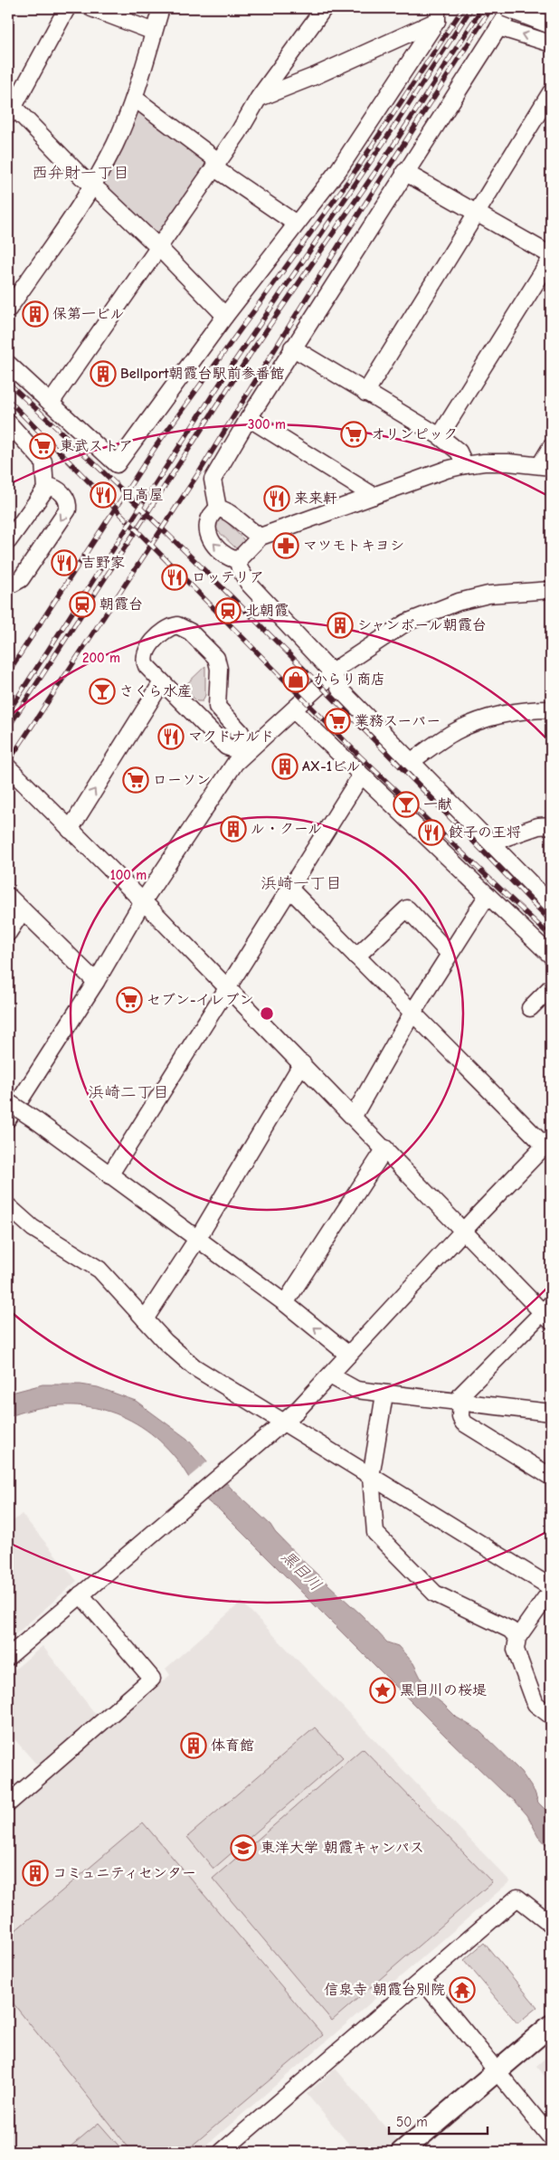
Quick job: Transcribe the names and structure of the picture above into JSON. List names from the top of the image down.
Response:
{
  "districts": ["西弁財一丁目", "浜崎一丁目", "浜崎二丁目"],
  "water": ["黒目川"],
  "places": {
    "building": [
      "保第一ビル",
      "Bellport朝霞台駅前参番館",
      "シャンボール朝霞台",
      "AX-1ビル",
      "ル・クール",
      "体育館",
      "コミュニティセンター"
    ],
    "supermarket": [
      "オリンピック",
      "東武ストア",
      "業務スーパー",
      "ローソン",
      "セブン-イレブン"
    ],
    "restaurant": [
      "日高屋",
      "来来軒",
      "吉野家",
      "ロッテリア",
      "マクドナルド",
      "餃子の王将"
    ],
    "pharmacy": ["マツモトキヨシ"],
    "station": ["朝霞台", "北朝霞"],
    "shop": ["からり商店"],
    "bar": ["さくら水産", "一献"],
    "place": ["黒目川の桜堤"],
    "school or university": ["東洋大学 朝霞キャンパス"],
    "temple": ["信泉寺 朝霞台別院"]
  },
  "scale_bar": "50 m",
  "rings": ["300 m", "200 m", "100 m"]
}
